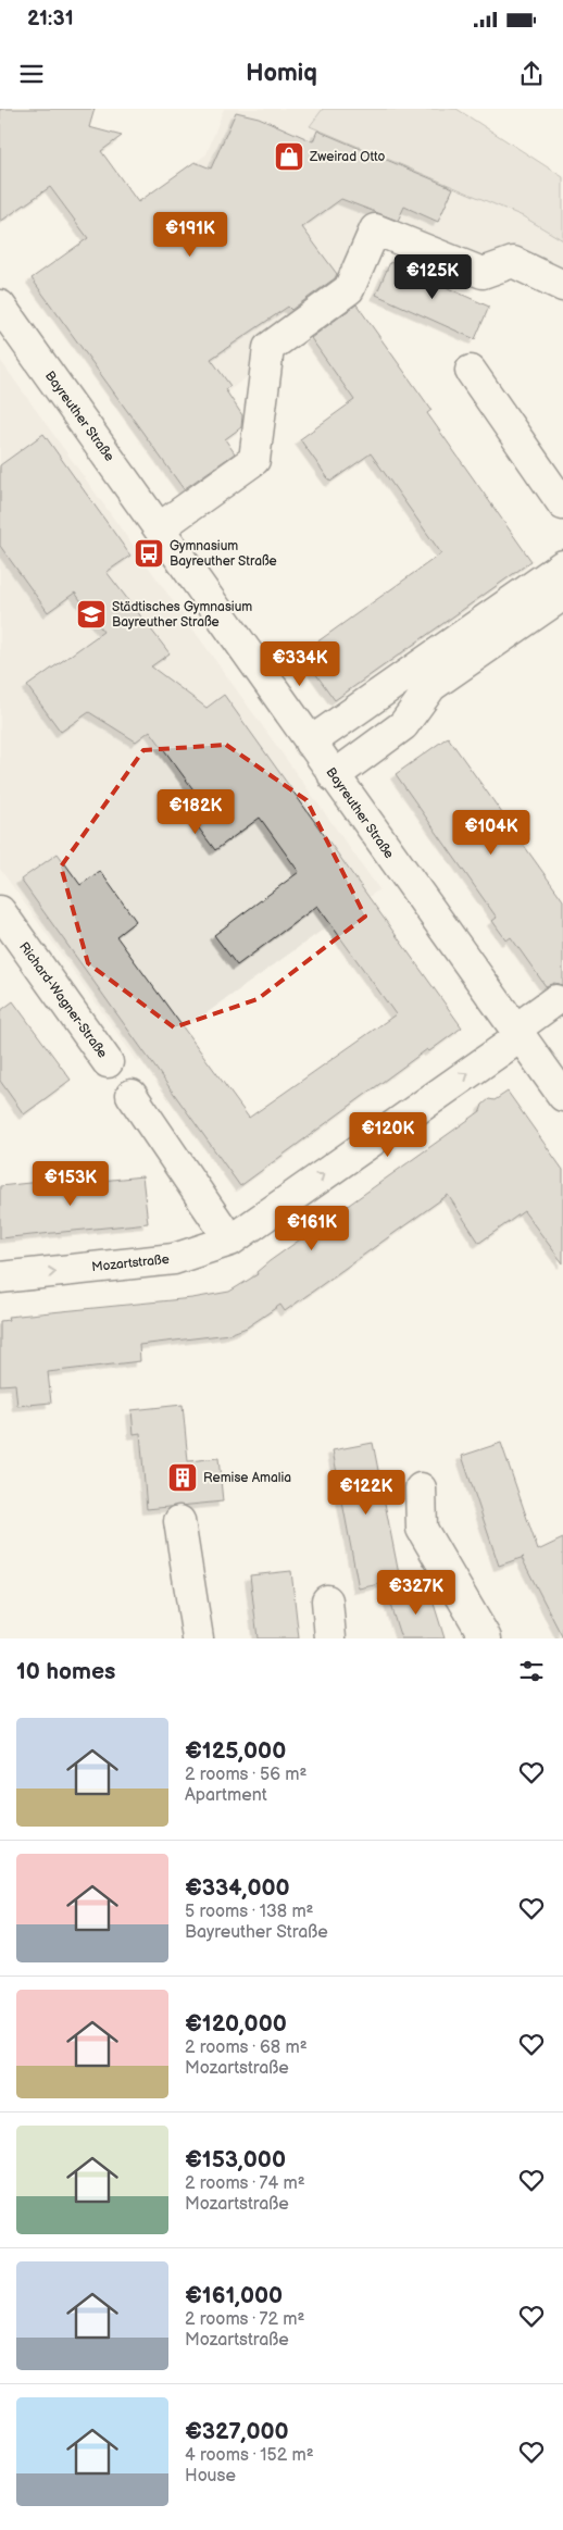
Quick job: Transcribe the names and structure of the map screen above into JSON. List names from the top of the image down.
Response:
{
  "streets": {
    "street": ["Bayreuther Straße", "Richard-Wagner-Straße", "Mozartstraße"]
  },
  "crossings": [
    ["Bayreuther Straße", "Mozartstraße"]
  ],
  "one_way": ["Mozartstraße"],
  "places": {
    "shop": ["Zweirad Otto"],
    "bus stop": ["Gymnasium Bayreuther Straße"],
    "school or university": ["Städtisches Gymnasium Bayreuther Straße"],
    "building": ["Remise Amalia"]
  },
  "page": {
    "status": "21:31",
    "header": "Homiq",
    "price": [
      "€191K",
      "€125K",
      "€334K",
      "€182K",
      "€104K",
      "€120K",
      "€153K",
      "€161K",
      "€122K",
      "€327K"
    ],
    "heading": "10 homes",
    "list": [
      {
        "name": "€125,000",
        "note": "2 rooms · 56 m² · Apartment"
      },
      {
        "name": "€334,000",
        "note": "5 rooms · 138 m² · Bayreuther Straße"
      },
      {
        "name": "€120,000",
        "note": "2 rooms · 68 m² · Mozartstraße"
      },
      {
        "name": "€153,000",
        "note": "2 rooms · 74 m² · Mozartstraße"
      },
      {
        "name": "€161,000",
        "note": "2 rooms · 72 m² · Mozartstraße"
      },
      {
        "name": "€327,000",
        "note": "4 rooms · 152 m² · House"
      }
    ]
  }
}
